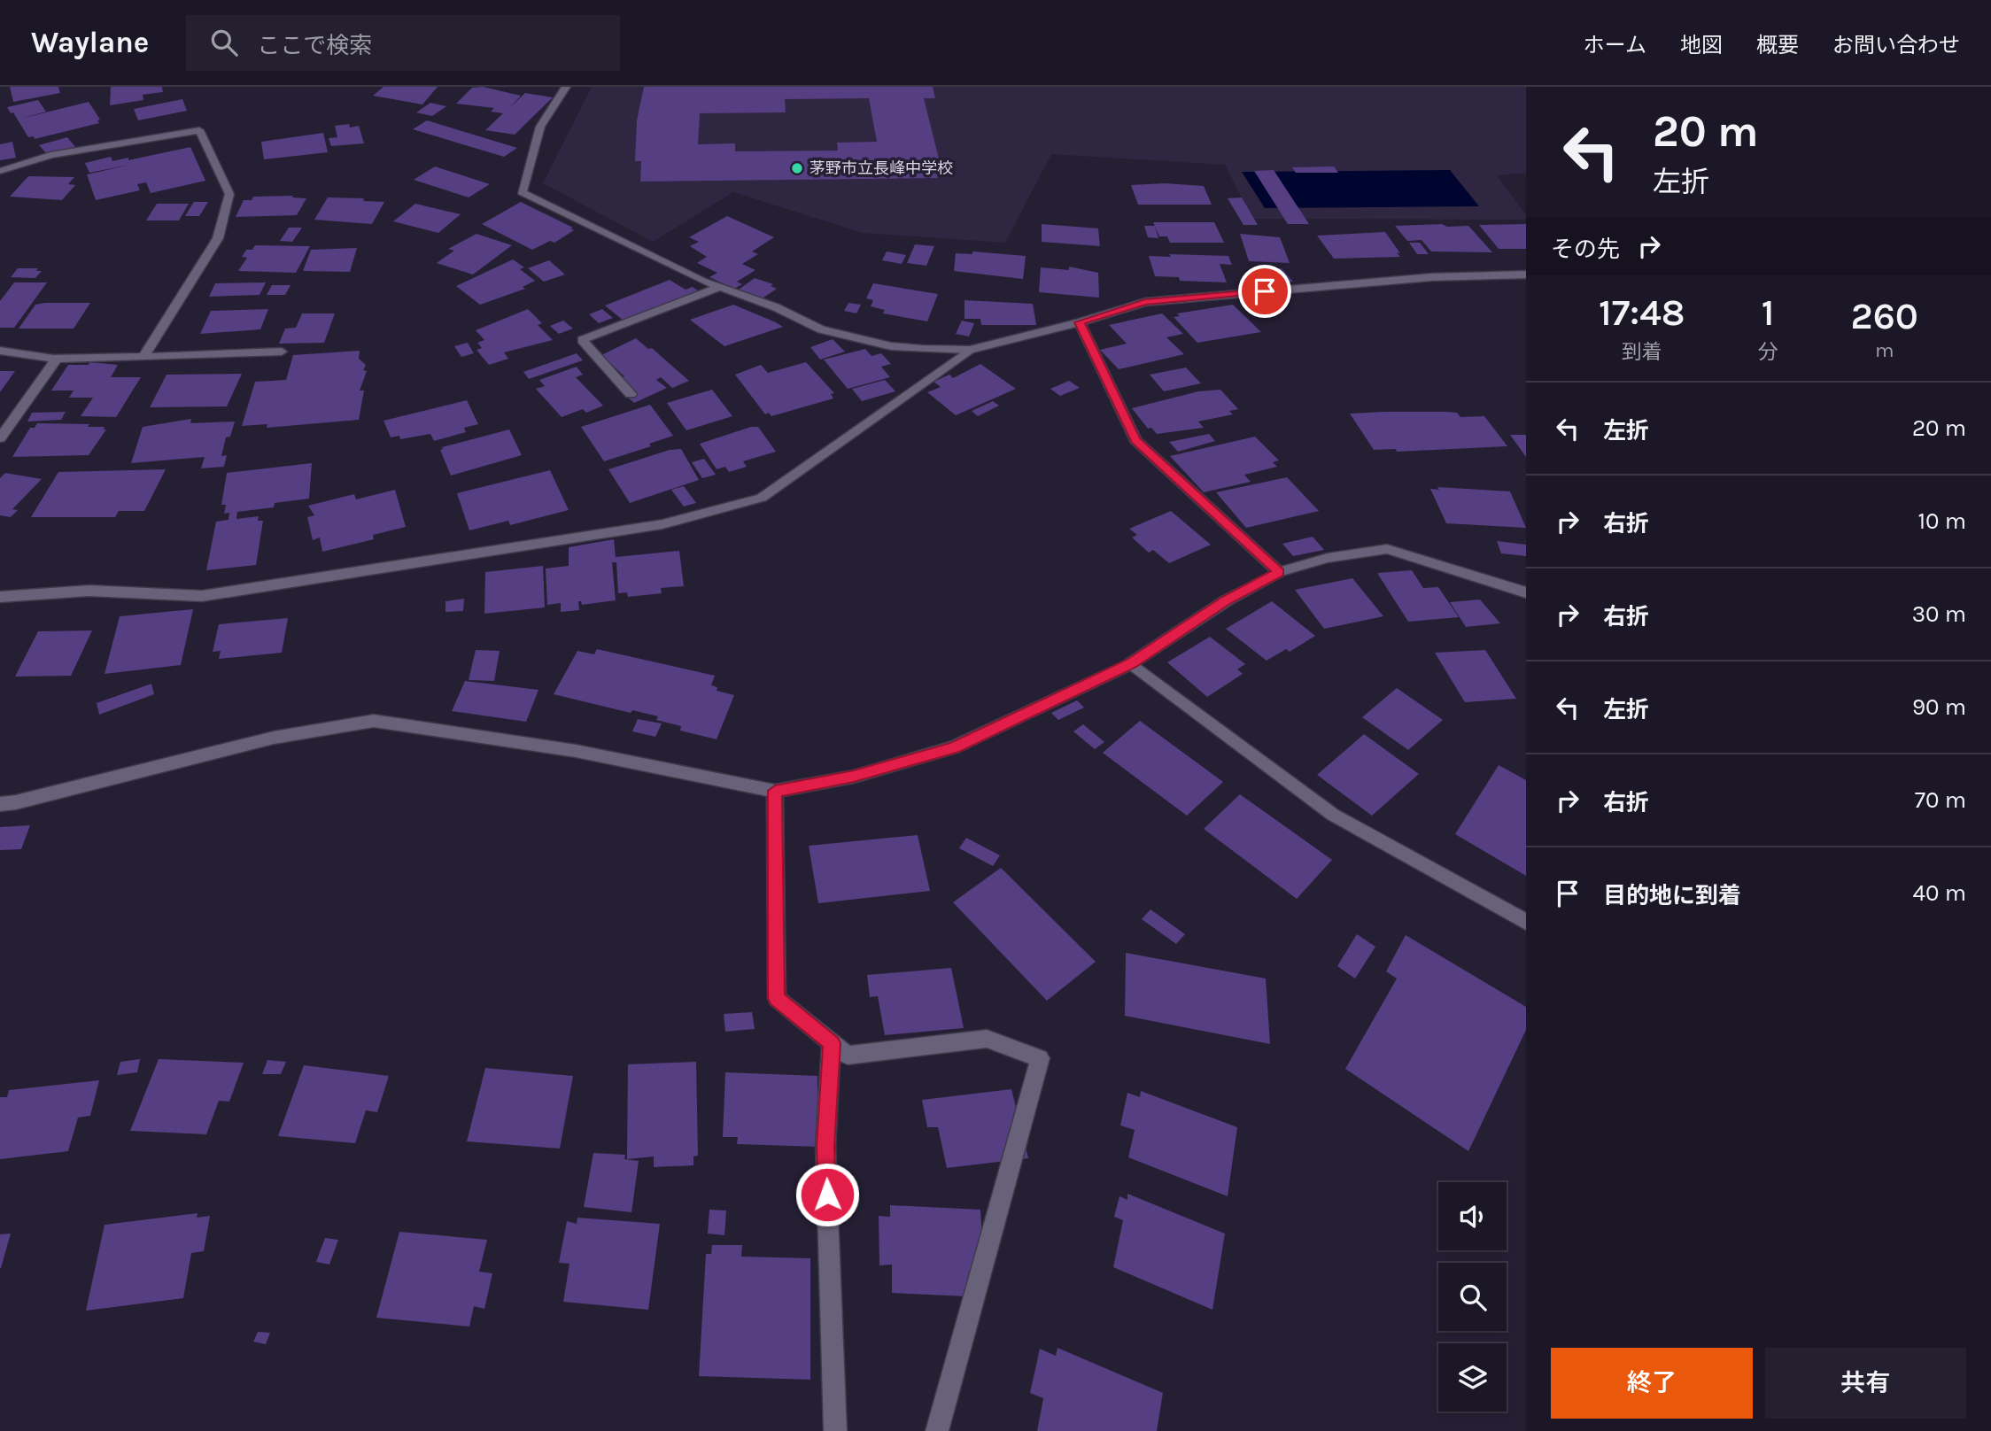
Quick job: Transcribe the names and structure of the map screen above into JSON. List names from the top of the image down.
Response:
{
  "places": ["茅野市立長峰中学校"],
  "page": {
    "header": "Waylane",
    "search": "ここで検索",
    "nav": [
      "ホーム",
      "地図",
      "概要",
      "お問い合わせ"
    ],
    "turn": ["20 m", "左折"],
    "then": "その先",
    "eta": [
      "17:48",
      "到着",
      "1",
      "分",
      "260",
      "m"
    ],
    "list": [
      {
        "name": "左折",
        "value": "20 m"
      },
      {
        "name": "右折",
        "value": "10 m"
      },
      {
        "name": "右折",
        "value": "30 m"
      },
      {
        "name": "左折",
        "value": "90 m"
      },
      {
        "name": "右折",
        "value": "70 m"
      },
      {
        "name": "目的地に到着",
        "value": "40 m"
      }
    ],
    "buttons": ["終了", "共有"]
  }
}
